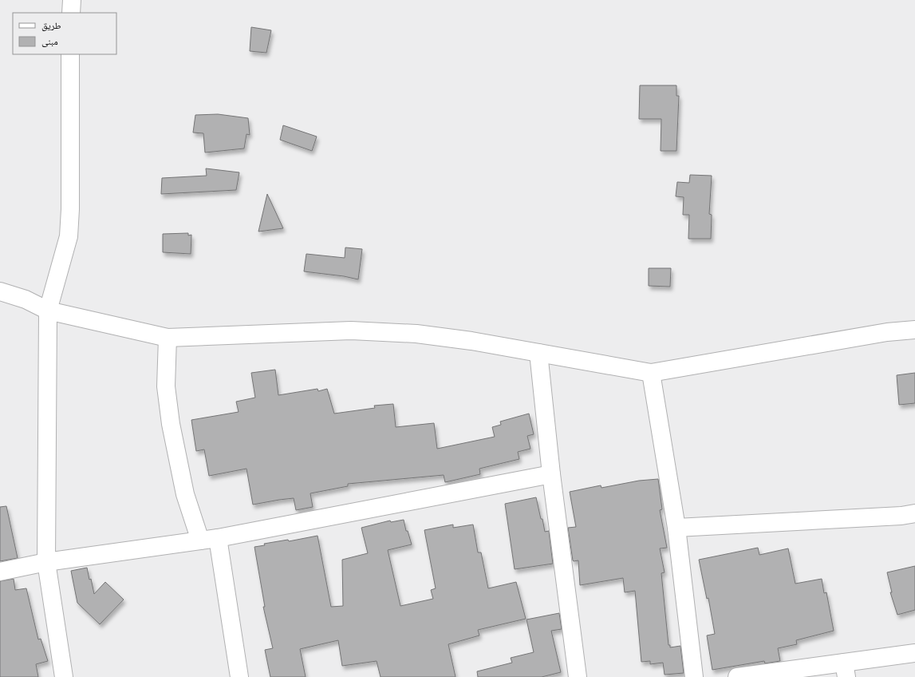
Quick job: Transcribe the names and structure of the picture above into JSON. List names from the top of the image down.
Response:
{
  "legend": ["طريق", "مبنى"]
}
